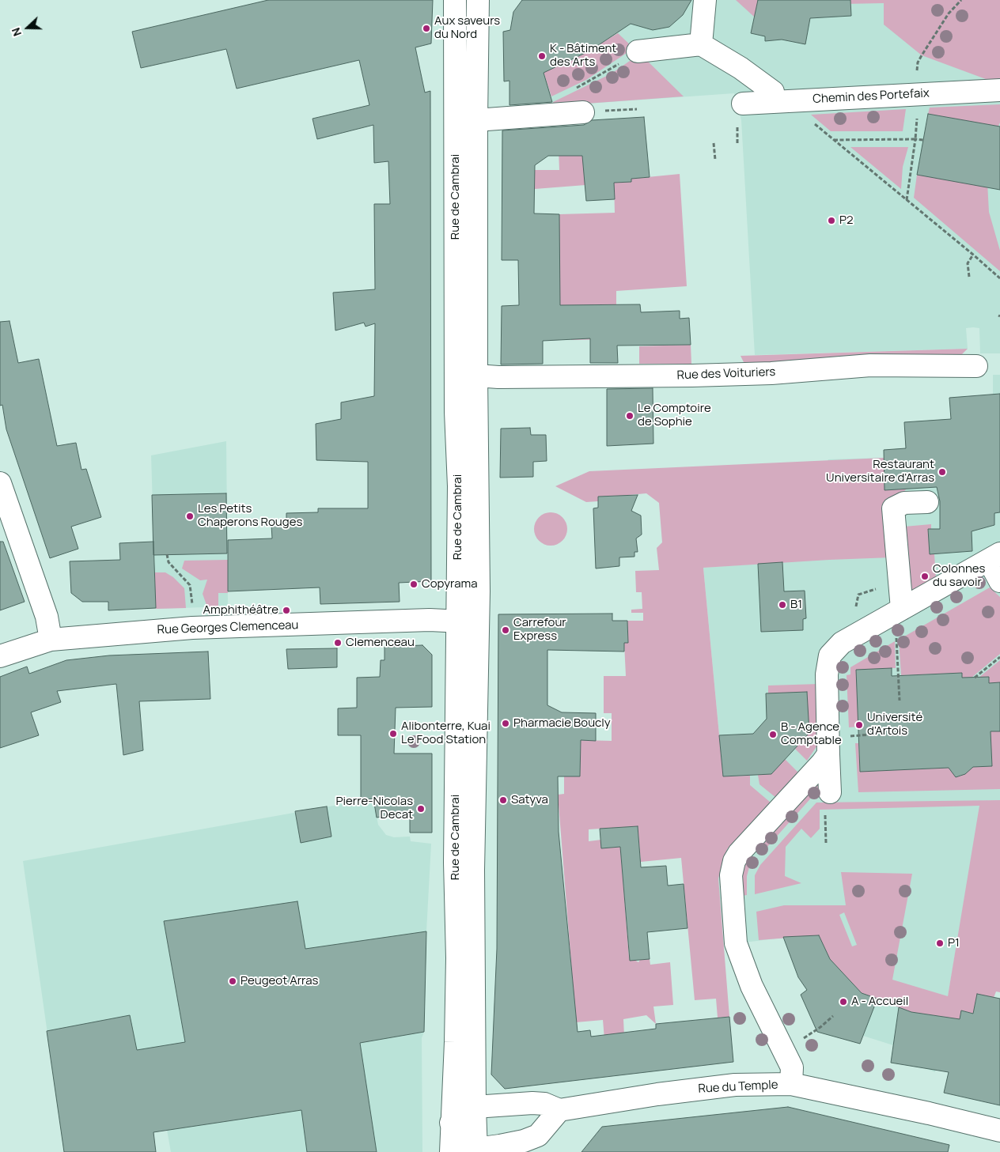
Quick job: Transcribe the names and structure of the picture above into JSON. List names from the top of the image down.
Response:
{
  "streets": {
    "main road": [
      "Chemin des Portefaix",
      "Rue de Cambrai",
      "Rue des Voituriers",
      "Rue Georges Clemenceau",
      "Rue du Temple"
    ]
  },
  "crossings": [
    ["Rue de Cambrai", "Rue des Voituriers"],
    ["Rue de Cambrai", "Rue Georges Clemenceau"],
    ["Rue de Cambrai", "Rue du Temple"]
  ],
  "places": [
    "Aux saveurs du Nord",
    "K - Bâtiment des Arts",
    "P2",
    "Le Comptoire de Sophie",
    "Restaurant Universitaire d'Arras",
    "Les Petits Chaperons Rouges",
    "Colonnes du savoir",
    "Copyrama",
    "B1",
    "Amphithéâtre",
    "Carrefour Express",
    "Clemenceau",
    "Pharmacie Boucly",
    "Université d'Artois",
    "Alibonterre, Kuai Le Food Station",
    "B - Agence Comptable",
    "Satyva",
    "Pierre-Nicolas Decat",
    "P1",
    "Peugeot Arras",
    "A - Accueil"
  ],
  "north": "left"
}
